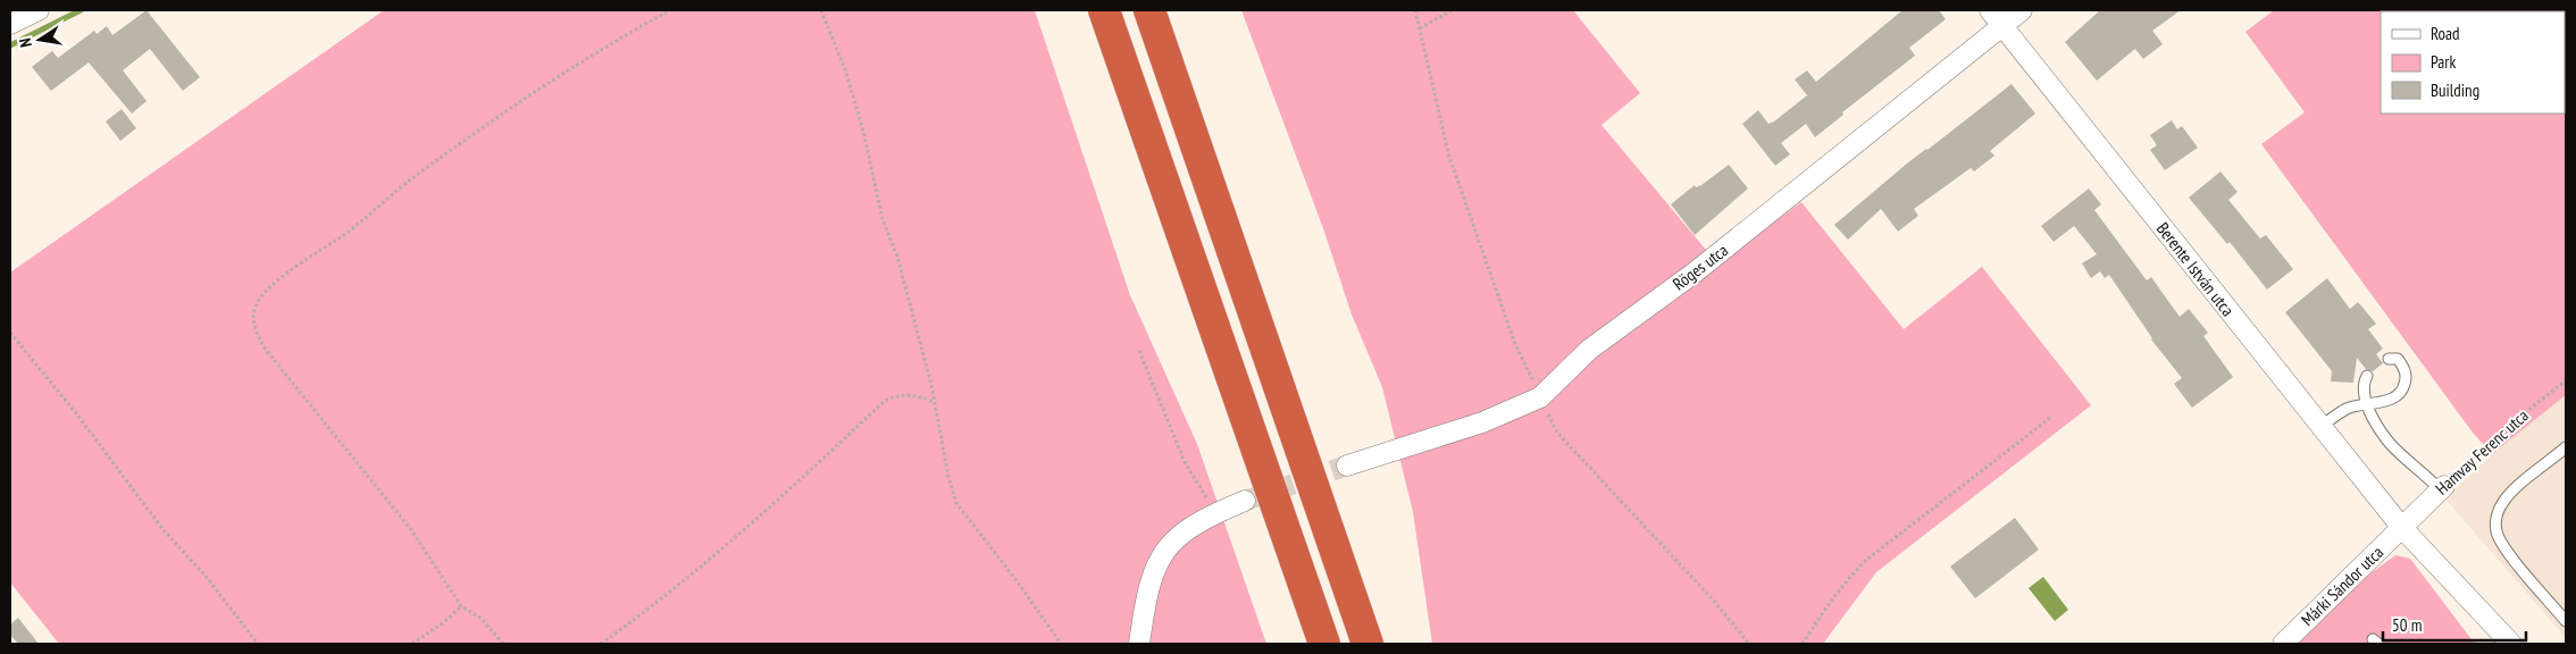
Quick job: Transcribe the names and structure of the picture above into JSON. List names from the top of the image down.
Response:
{
  "streets": {
    "street": [
      "Röges utca",
      "Berente István utca",
      "Hamvay Ferenc utca",
      "Márki Sándor utca"
    ]
  },
  "crossings": [
    ["Röges utca", "Berente István utca"],
    ["Berente István utca", "Hamvay Ferenc utca"],
    ["Berente István utca", "Márki Sándor utca"],
    ["Hamvay Ferenc utca", "Márki Sándor utca"]
  ],
  "legend": ["Road", "Park", "Building"],
  "scale_bar": "50 m",
  "north": "left"
}
